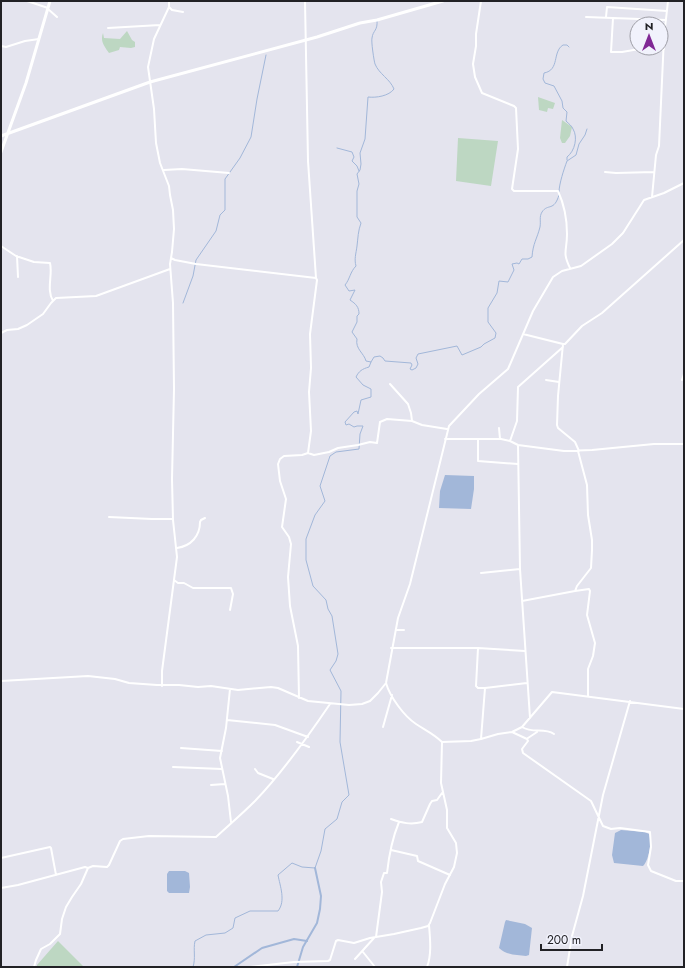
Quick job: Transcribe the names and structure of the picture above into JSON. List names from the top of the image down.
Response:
{
  "scale_bar": "200 m",
  "north": "top"
}
